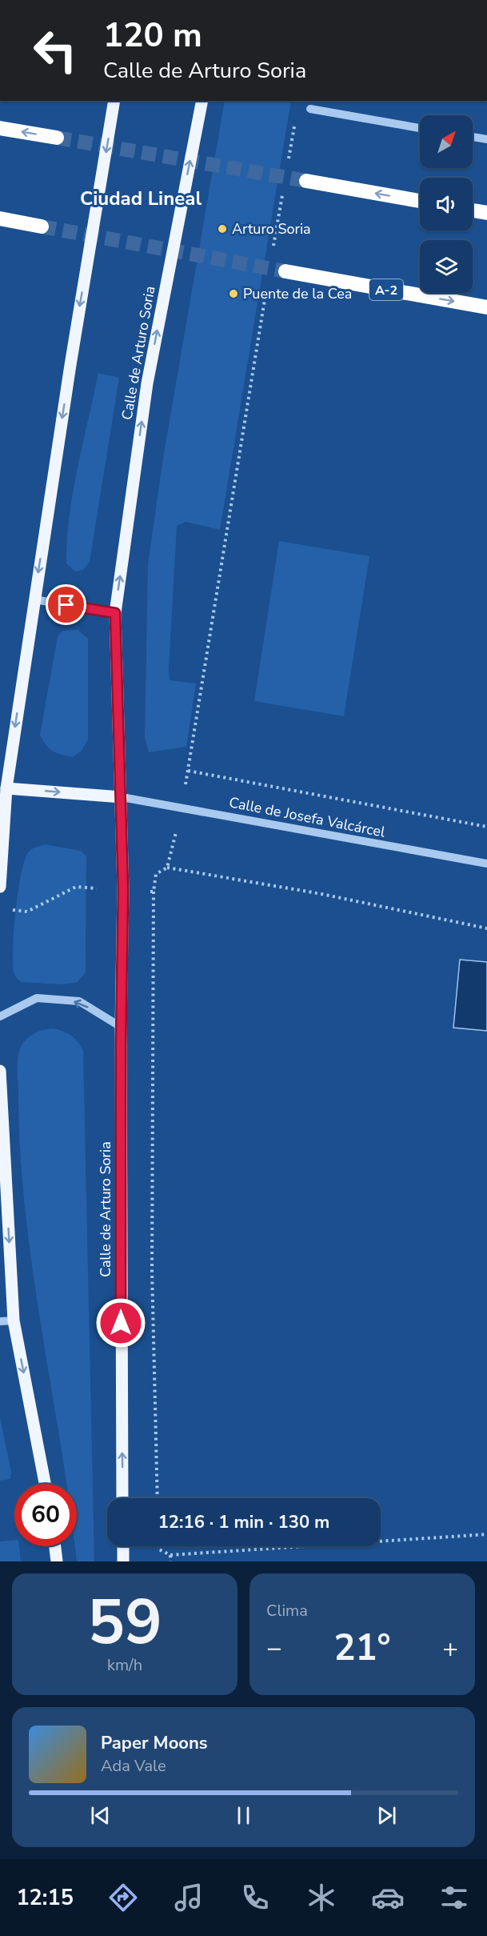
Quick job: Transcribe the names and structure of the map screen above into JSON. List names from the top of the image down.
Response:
{
  "streets": {
    "highway": ["A-2"],
    "main road": ["Calle de Arturo Soria"],
    "street": ["Calle de Josefa Valcárcel"]
  },
  "crossings": [
    ["Calle de Arturo Soria", "Calle de Josefa Valcárcel"]
  ],
  "districts": ["Ciudad Lineal"],
  "places": ["Arturo Soria", "Puente de la Cea"],
  "north": "top right",
  "page": {
    "turn": ["120 m", "Calle de Arturo Soria"],
    "limit": "60",
    "trip": "12:16 · 1 min · 130 m",
    "tile": [
      ["59", "km/h"],
      "Clima"
    ],
    "heat": ["−", "21°", "+"],
    "song": ["Paper Moons", "Ada Vale"],
    "tabs": "12:15"
  }
}
